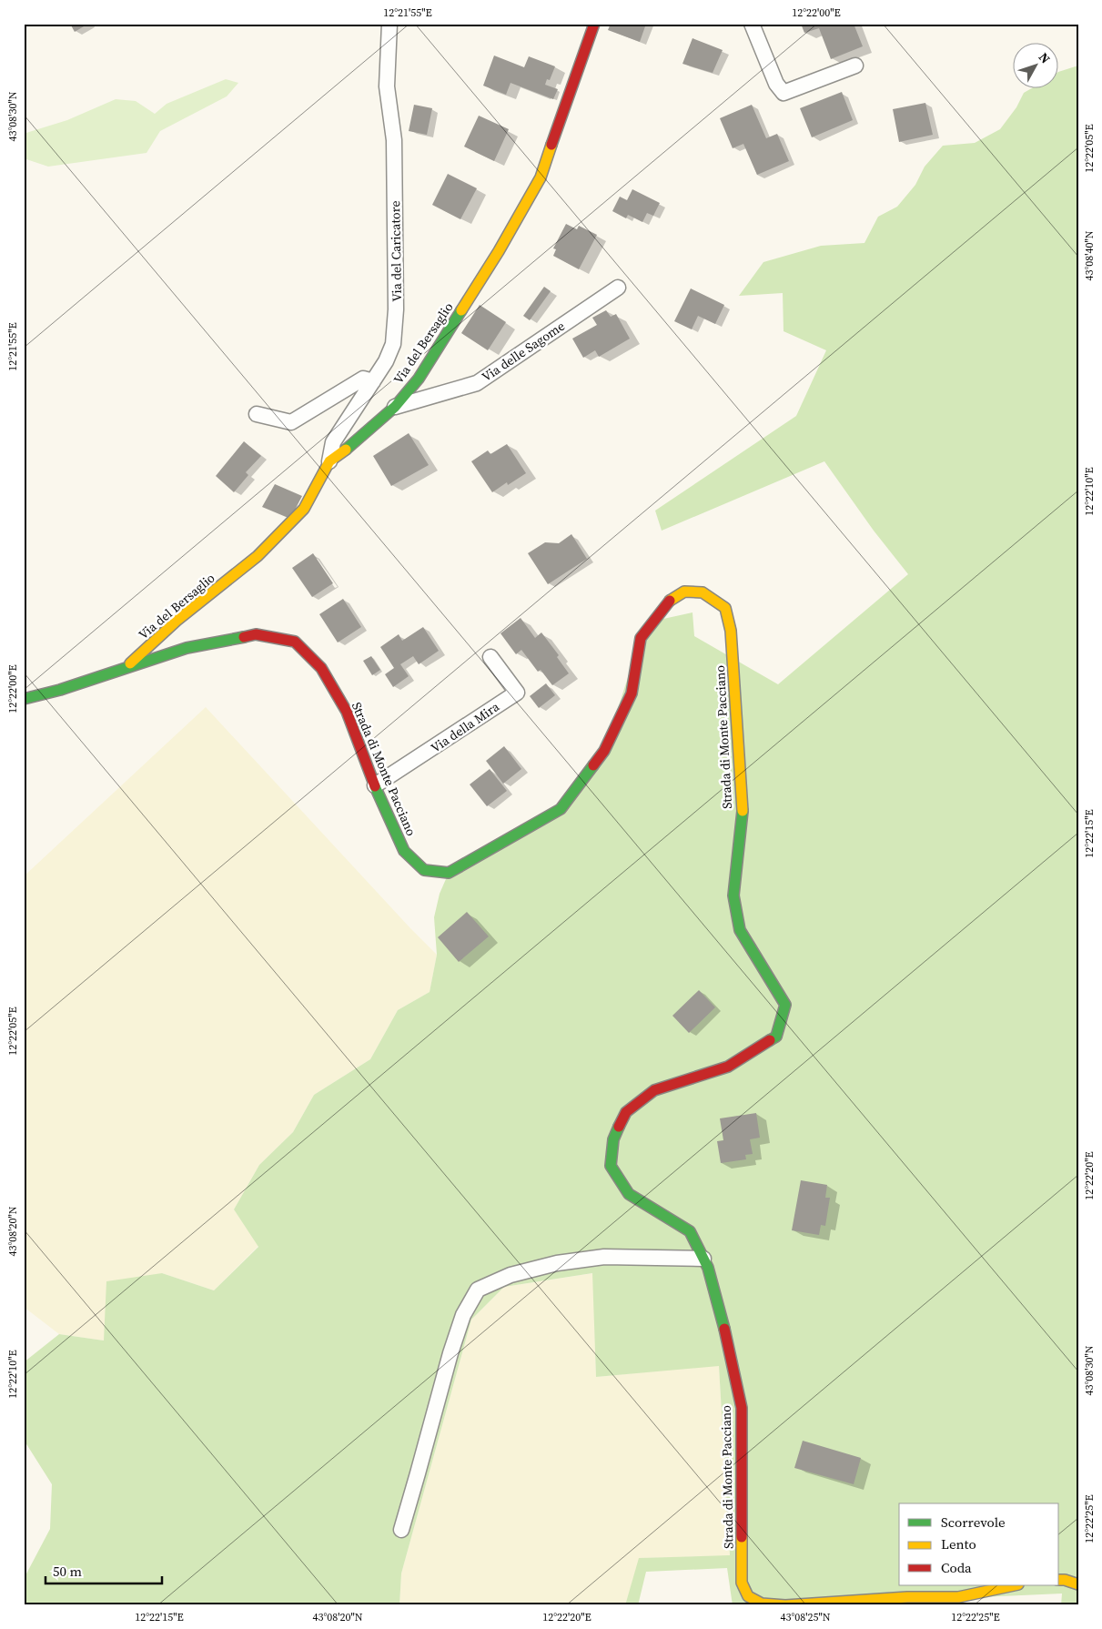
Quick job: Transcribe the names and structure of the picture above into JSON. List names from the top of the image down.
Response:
{
  "streets": {
    "street": [
      "Via del Caricatore",
      "Via del Bersaglio",
      "Via delle Sagome",
      "Via della Mira",
      "Strada di Monte Pacciano"
    ]
  },
  "crossings": [
    ["Via del Caricatore", "Via del Bersaglio"],
    ["Via del Bersaglio", "Via delle Sagome"],
    ["Via del Bersaglio", "Strada di Monte Pacciano"],
    ["Via della Mira", "Strada di Monte Pacciano"]
  ],
  "legend": ["Scorrevole", "Lento", "Coda"],
  "scale_bar": "50 m",
  "north": "top right",
  "coordinates": [
    "12°21'55\"E",
    "12°22'00\"E",
    "43°08'30\"N",
    "12°22'05\"E",
    "43°08'40\"N",
    "12°22'10\"E",
    "12°22'15\"E",
    "12°22'20\"E",
    "43°08'20\"N",
    "12°22'25\"E",
    "43°08'25\"N"
  ]
}
